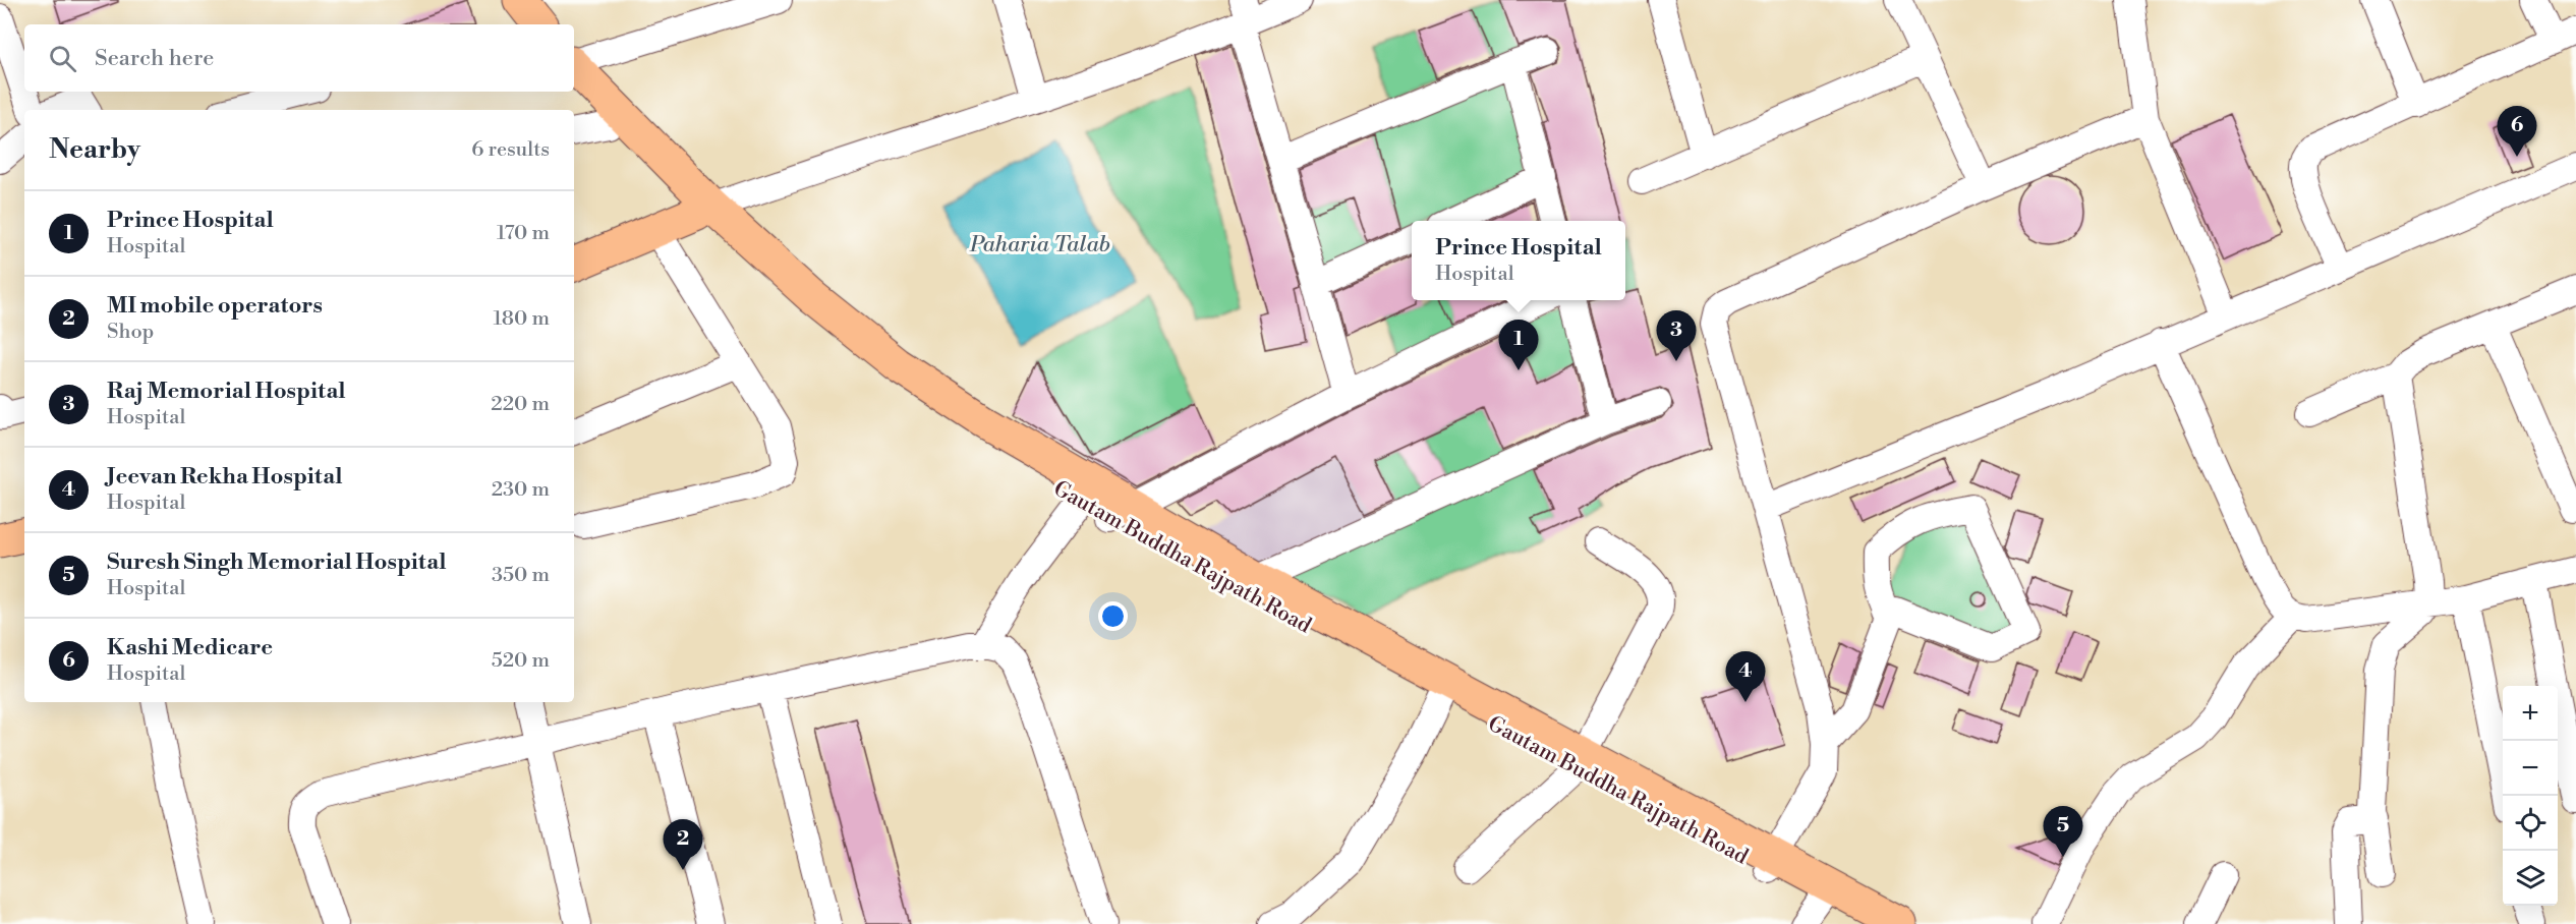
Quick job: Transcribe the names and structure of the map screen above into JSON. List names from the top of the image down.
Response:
{
  "streets": {
    "main road": ["Gautam Buddha Rajpath Road"]
  },
  "water": ["Paharia Talab"],
  "page": {
    "search": "Search here",
    "pins": [
      "6",
      "3",
      "1",
      "4",
      "5",
      "2"
    ],
    "heading": ["Nearby", "6 results"],
    "list": [
      {
        "mark": "1",
        "name": "Prince Hospital",
        "note": "Hospital",
        "value": "170 m"
      },
      {
        "mark": "2",
        "name": "MI mobile operators",
        "note": "Shop",
        "value": "180 m"
      },
      {
        "mark": "3",
        "name": "Raj Memorial Hospital",
        "note": "Hospital",
        "value": "220 m"
      },
      {
        "mark": "4",
        "name": "Jeevan Rekha Hospital",
        "note": "Hospital",
        "value": "230 m"
      },
      {
        "mark": "5",
        "name": "Suresh Singh Memorial Hospital",
        "note": "Hospital",
        "value": "350 m"
      },
      {
        "mark": "6",
        "name": "Kashi Medicare",
        "note": "Hospital",
        "value": "520 m"
      }
    ],
    "popup": ["Prince Hospital", "Hospital"],
    "map_buttons": ["+", "−"]
  }
}
